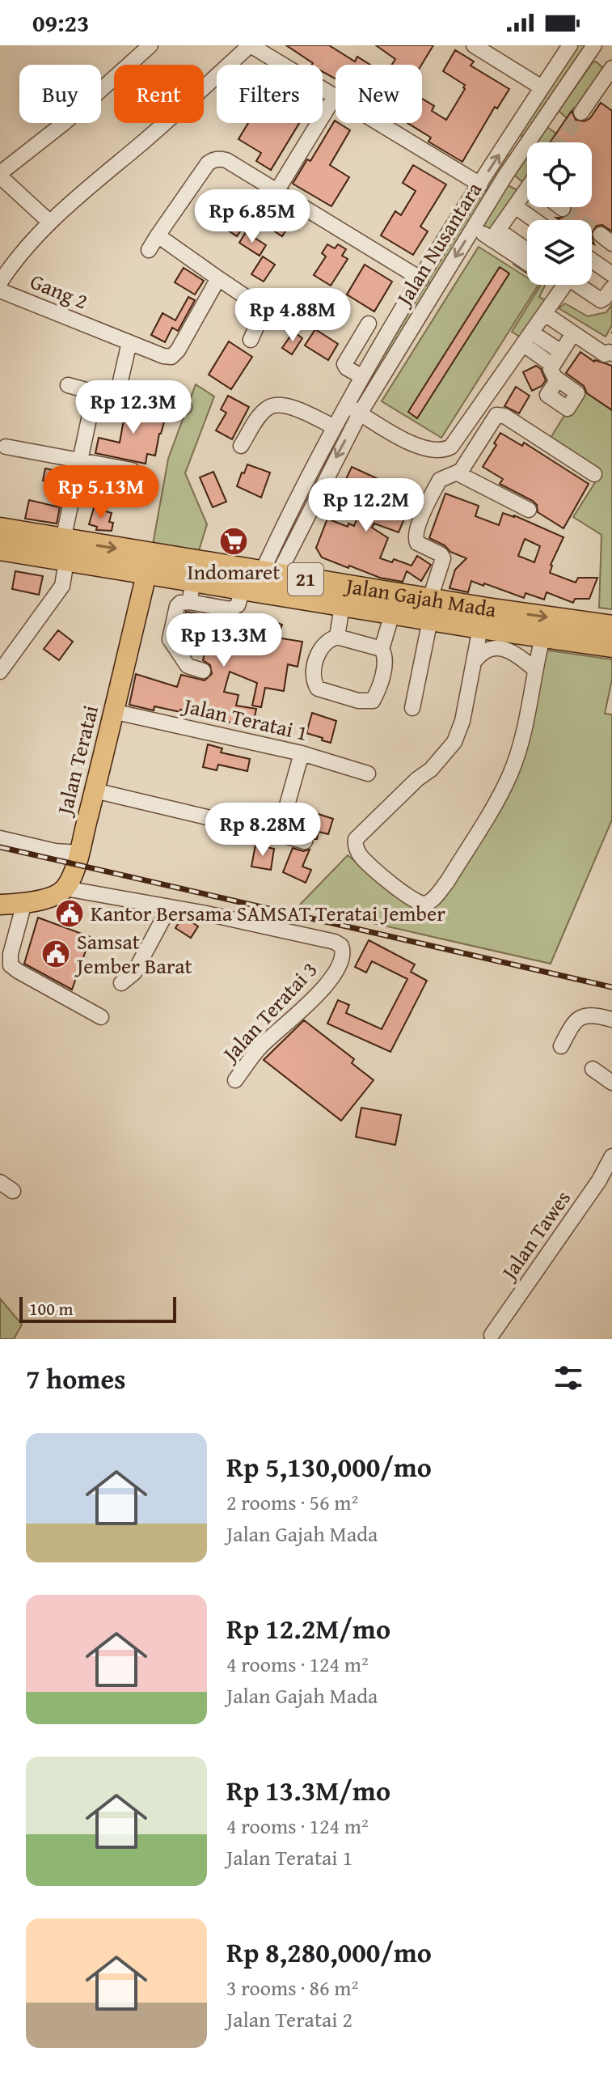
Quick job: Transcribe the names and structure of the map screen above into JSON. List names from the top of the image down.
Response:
{
  "streets": {
    "highway": ["21", "Jalan Gajah Mada"],
    "main road": ["Jalan Teratai"],
    "street": [
      "Jalan Nusantara",
      "Gang 2",
      "Jalan Teratai 1",
      "Jalan Teratai 3",
      "Jalan Tawes"
    ]
  },
  "crossings": [
    ["Jalan Nusantara", "Jalan Gajah Mada"],
    ["Jalan Gajah Mada", "Jalan Teratai"],
    ["Jalan Teratai 1", "Jalan Teratai"],
    ["Jalan Teratai", "Jalan Teratai 3"]
  ],
  "places": {
    "supermarket": ["Indomaret"],
    "public building": ["Kantor Bersama SAMSAT Teratai Jember", "Samsat Jember Barat"]
  },
  "scale_bar": "100 m",
  "page": {
    "status": "09:23",
    "chip": [
      "Buy",
      "Rent",
      "Filters",
      "New"
    ],
    "price": [
      "Rp 6.85M",
      "Rp 4.88M",
      "Rp 12.3M",
      "Rp 5.13M",
      "Rp 12.2M",
      "Rp 13.3M",
      "Rp 8.28M"
    ],
    "scale": "100 m",
    "heading": "7 homes",
    "list": [
      {
        "name": "Rp 5,130,000/mo",
        "note": "2 rooms · 56 m² · Jalan Gajah Mada"
      },
      {
        "name": "Rp 12.2M/mo",
        "note": "4 rooms · 124 m² · Jalan Gajah Mada"
      },
      {
        "name": "Rp 13.3M/mo",
        "note": "4 rooms · 124 m² · Jalan Teratai 1"
      },
      {
        "name": "Rp 8,280,000/mo",
        "note": "3 rooms · 86 m² · Jalan Teratai 2"
      }
    ]
  }
}
